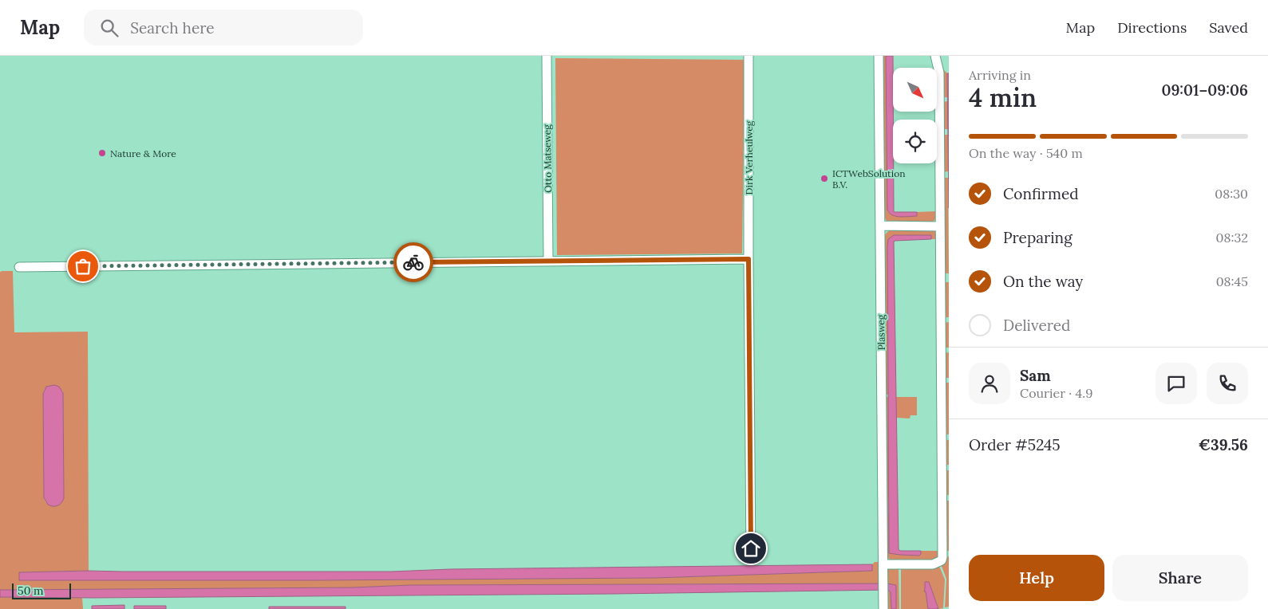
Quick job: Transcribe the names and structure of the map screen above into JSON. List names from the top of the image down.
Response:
{
  "streets": {
    "street": ["Dirk Verheulweg", "Otto Matseweg", "Plasweg"]
  },
  "places": ["Nature & More", "ICTWebSolution B.V."],
  "scale_bar": "50 m",
  "north": "bottom right",
  "page": {
    "header": "Map",
    "search": "Search here",
    "nav": ["Map", "Directions", "Saved"],
    "heading": ["4 min", "Arriving in", "09:01–09:06"],
    "panel": [
      "Sam",
      "Courier · 4.9",
      "Order #5245",
      "€39.56"
    ],
    "bar": "On the way · 540 m",
    "list": [
      ["Confirmed", "08:30"],
      ["Preparing", "08:32"],
      ["On the way", "08:45"],
      "Delivered"
    ],
    "buttons": ["Help", "Share"],
    "scale": "50 m"
  }
}
